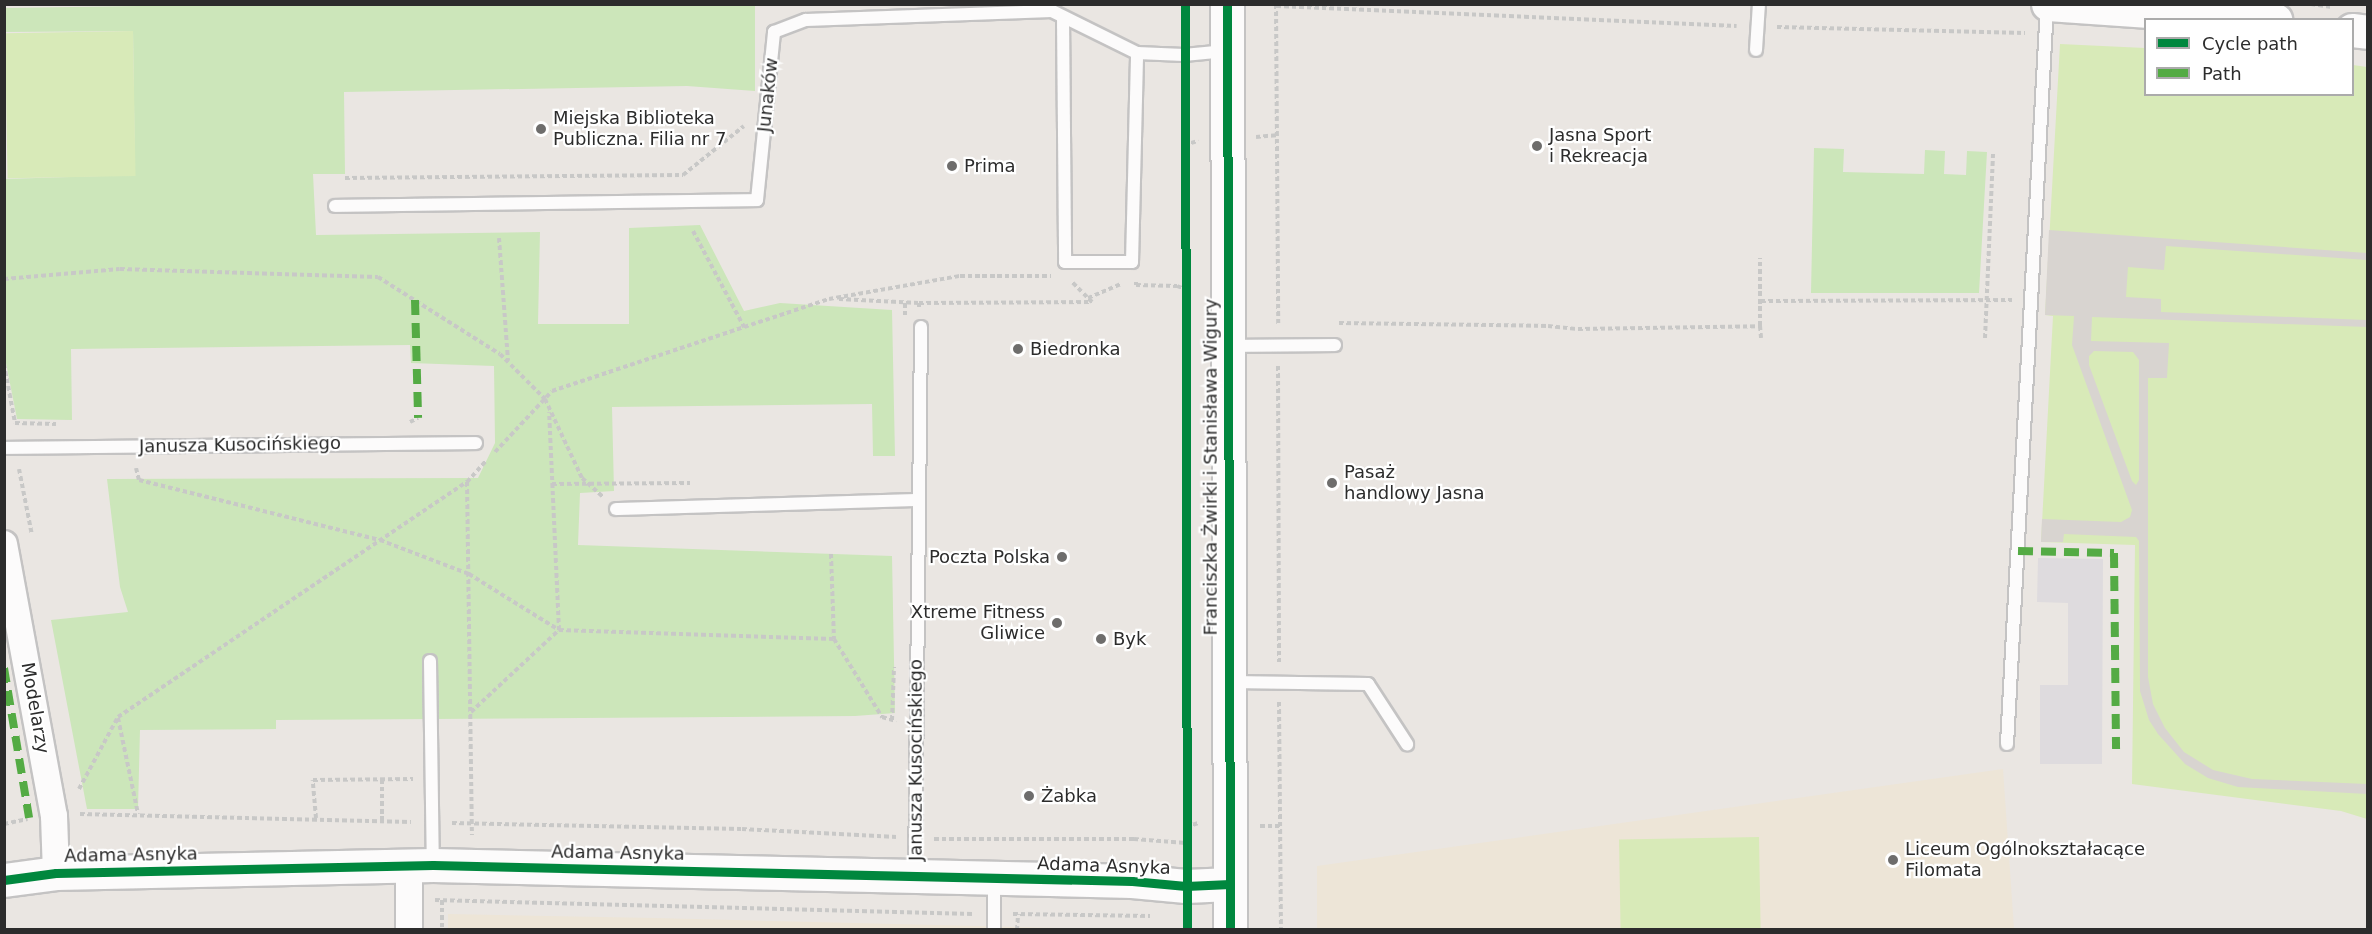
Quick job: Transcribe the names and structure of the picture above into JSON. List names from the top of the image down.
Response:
{
  "streets": {
    "street": ["Franciszka Żwirki i Stanisława Wigury", "Modelarzy", "Adama Asnyka"],
    "lane": ["Junaków", "Janusza Kusocińskiego"]
  },
  "crossings": [
    ["Junaków", "Franciszka Żwirki i Stanisława Wigury"],
    ["Janusza Kusocińskiego", "Adama Asnyka"],
    ["Franciszka Żwirki i Stanisława Wigury", "Adama Asnyka"],
    ["Modelarzy", "Adama Asnyka"]
  ],
  "places": [
    "Miejska Biblioteka Publiczna. Filia nr 7",
    "Jasna Sport i Rekreacja",
    "Prima",
    "Biedronka",
    "Pasaż handlowy Jasna",
    "Poczta Polska",
    "Xtreme Fitness Gliwice",
    "Byk",
    "Żabka",
    "Liceum Ogólnokształacące Filomata"
  ],
  "legend": ["Cycle path", "Path"]
}
